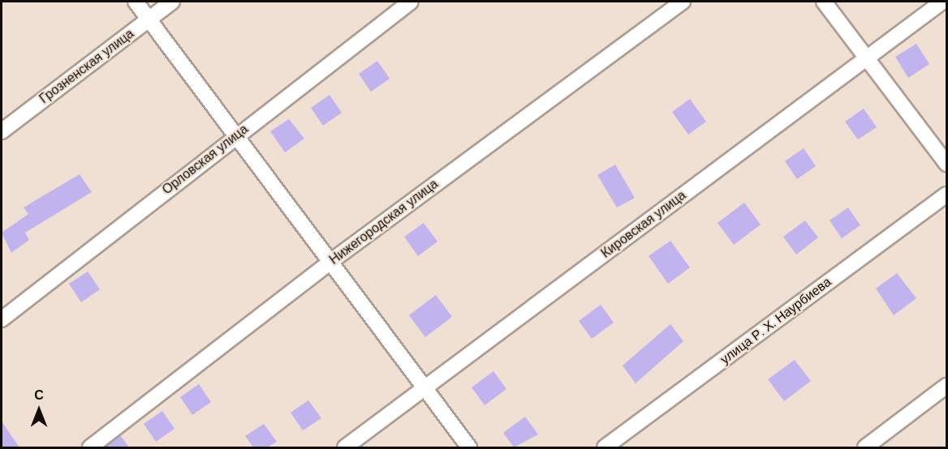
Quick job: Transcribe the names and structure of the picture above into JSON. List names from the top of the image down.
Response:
{
  "streets": {
    "street": [
      "Грозненская улица",
      "Орловская улица",
      "Нижегородская улица",
      "Кировская улица",
      "улица Р. Х. Наурбиева"
    ]
  },
  "north": "top"
}
